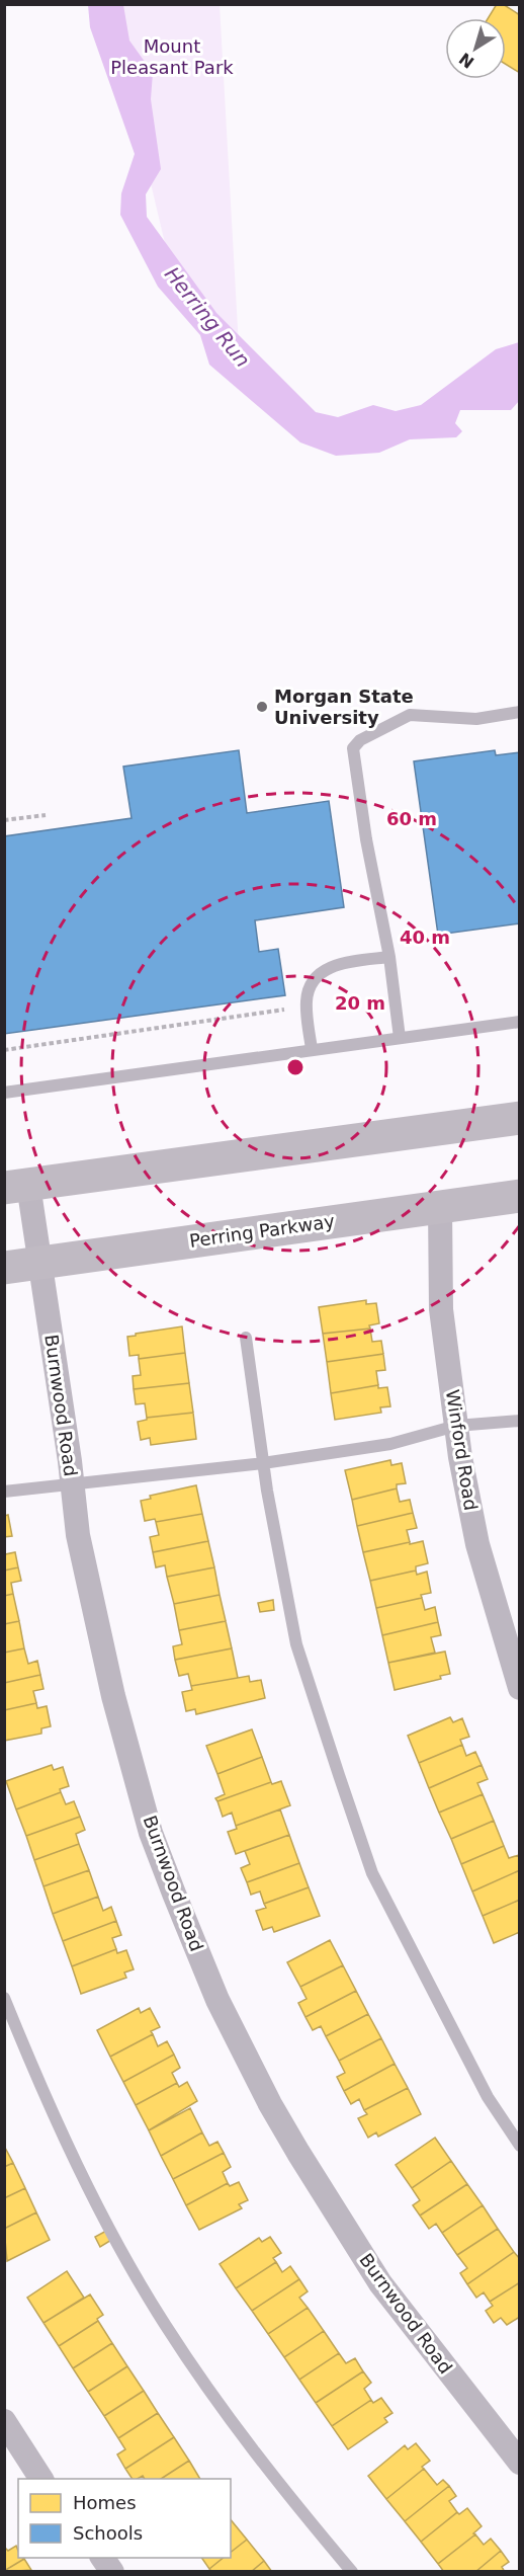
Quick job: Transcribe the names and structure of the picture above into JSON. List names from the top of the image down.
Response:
{
  "streets": {
    "main road": ["Perring Parkway"],
    "street": ["Burnwood Road", "Winford Road"]
  },
  "crossings": [
    ["Perring Parkway", "Burnwood Road"],
    ["Perring Parkway", "Winford Road"]
  ],
  "water": ["Herring Run"],
  "parks": ["Mount Pleasant Park"],
  "places": ["Morgan State University"],
  "legend": ["Homes", "Schools"],
  "north": "bottom left",
  "rings": ["60 m", "40 m", "20 m"]
}
